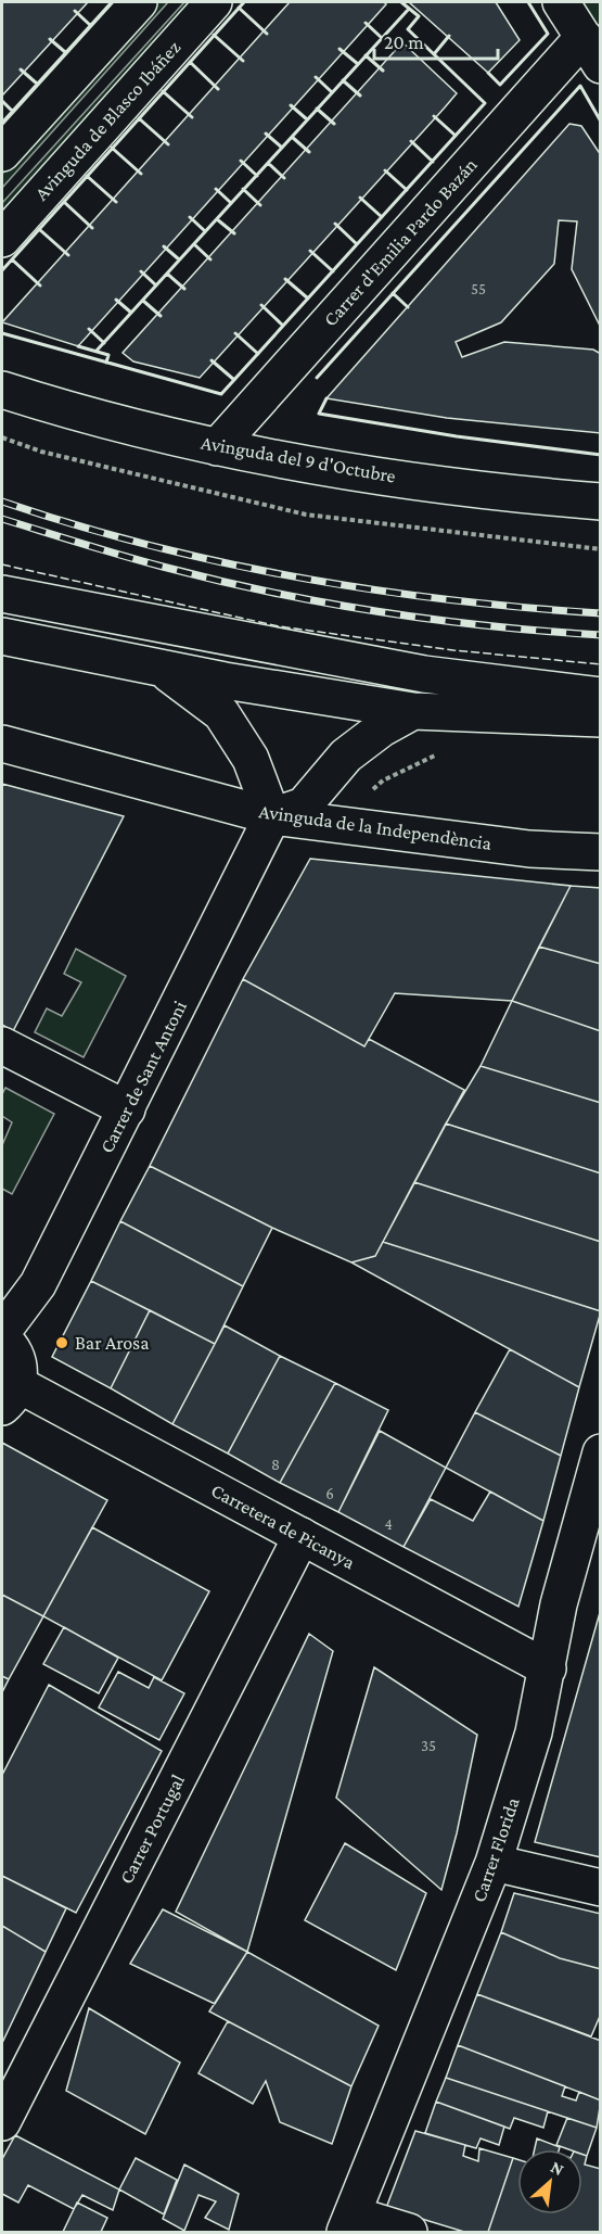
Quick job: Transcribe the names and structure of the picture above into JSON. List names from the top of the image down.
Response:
{
  "streets": {
    "street": [
      "Avinguda de Blasco Ibáñez",
      "Carrer d'Emilia Pardo Bazán",
      "Avinguda del 9 d'Octubre",
      "Avinguda de la Independència",
      "Carrer de Sant Antoni",
      "Carretera de Picanya",
      "Carrer Portugal",
      "Carrer Florida"
    ]
  },
  "crossings": [
    ["Carrer d'Emilia Pardo Bazán", "Avinguda del 9 d'Octubre"],
    ["Avinguda de la Independència", "Carrer de Sant Antoni"],
    ["Carretera de Picanya", "Carrer Portugal"],
    ["Carretera de Picanya", "Carrer Florida"]
  ],
  "places": ["Bar Arosa"],
  "house_numbers": [
    "55",
    "8",
    "6",
    "4",
    "35"
  ],
  "scale_bar": "20 m",
  "north": "top right"
}
